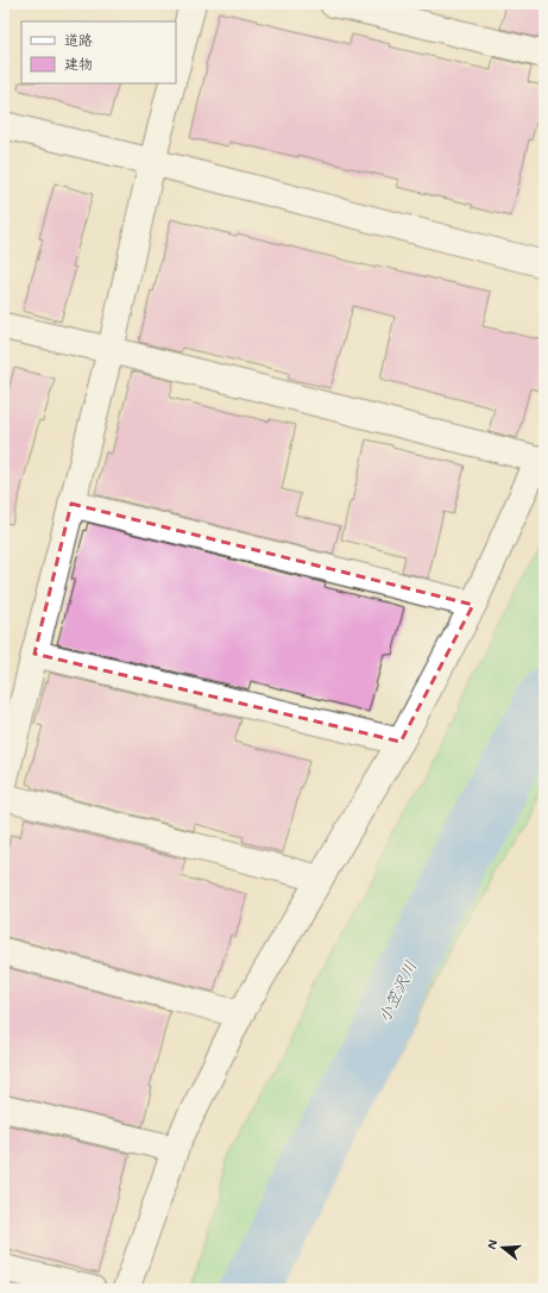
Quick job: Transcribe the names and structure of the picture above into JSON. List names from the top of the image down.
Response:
{
  "water": ["小笠沢川"],
  "legend": ["道路", "建物"],
  "north": "left"
}
